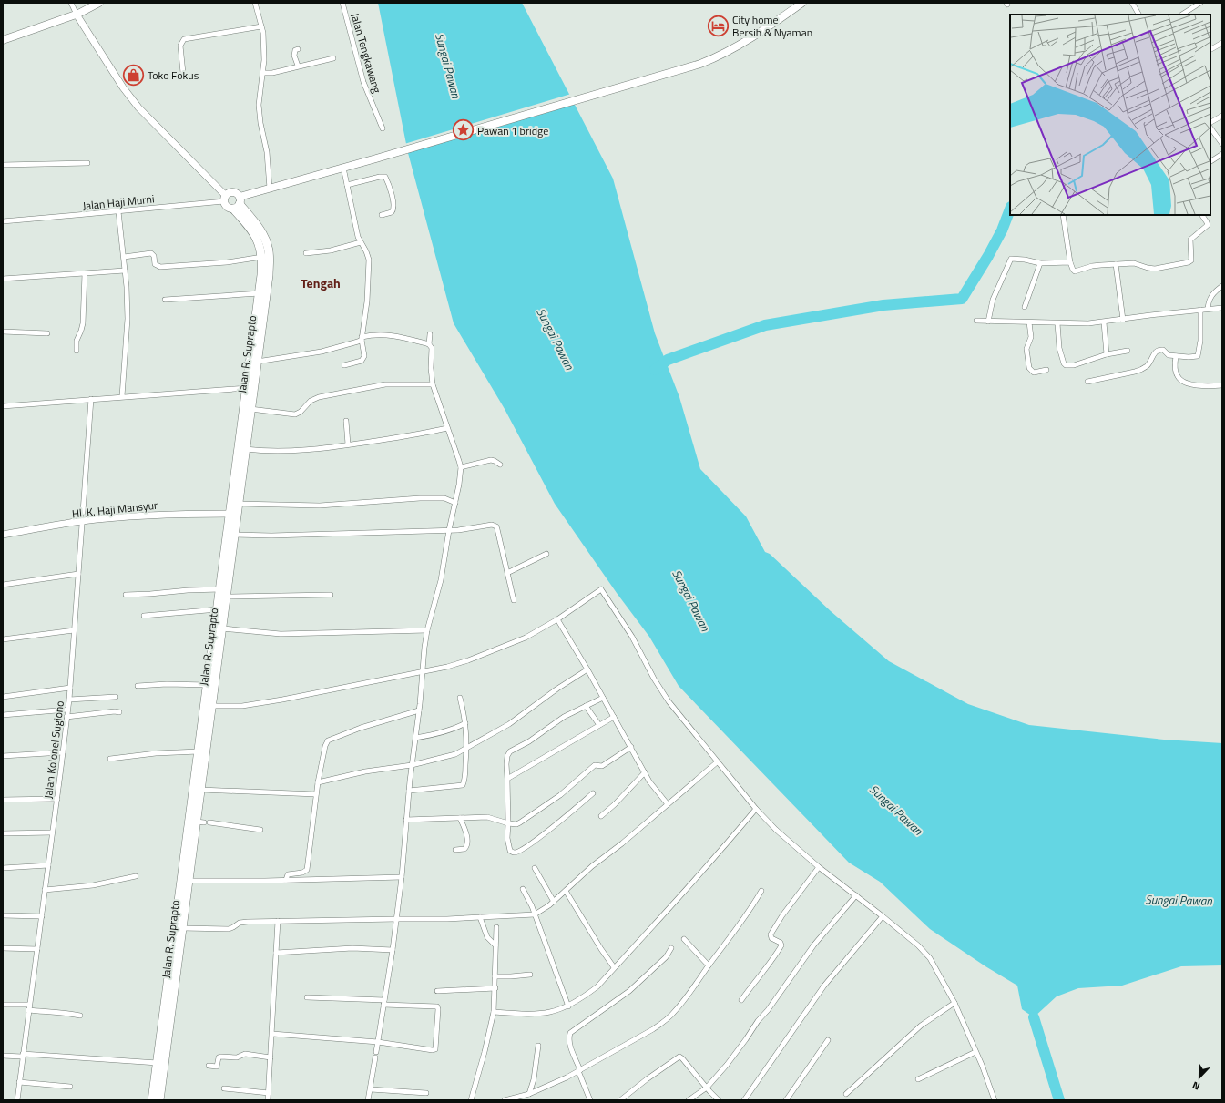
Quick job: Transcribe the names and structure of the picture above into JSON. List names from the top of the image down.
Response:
{
  "streets": {
    "highway": ["Jalan R. Suprapto"],
    "street": [
      "Jalan Tengkawang",
      "Jalan Haji Murni",
      "Hl. K. Haji Mansyur",
      "Jalan Kolonel Sugiono"
    ]
  },
  "crossings": [
    ["Jalan R. Suprapto", "Hl. K. Haji Mansyur"],
    ["Hl. K. Haji Mansyur", "Jalan Kolonel Sugiono"]
  ],
  "districts": ["Tengah"],
  "water": ["Sungai Pawan"],
  "places": {
    "hotel": ["City home Bersih & Nyaman"],
    "shop": ["Toko Fokus"],
    "place": ["Pawan 1 bridge"]
  },
  "north": "bottom"
}
